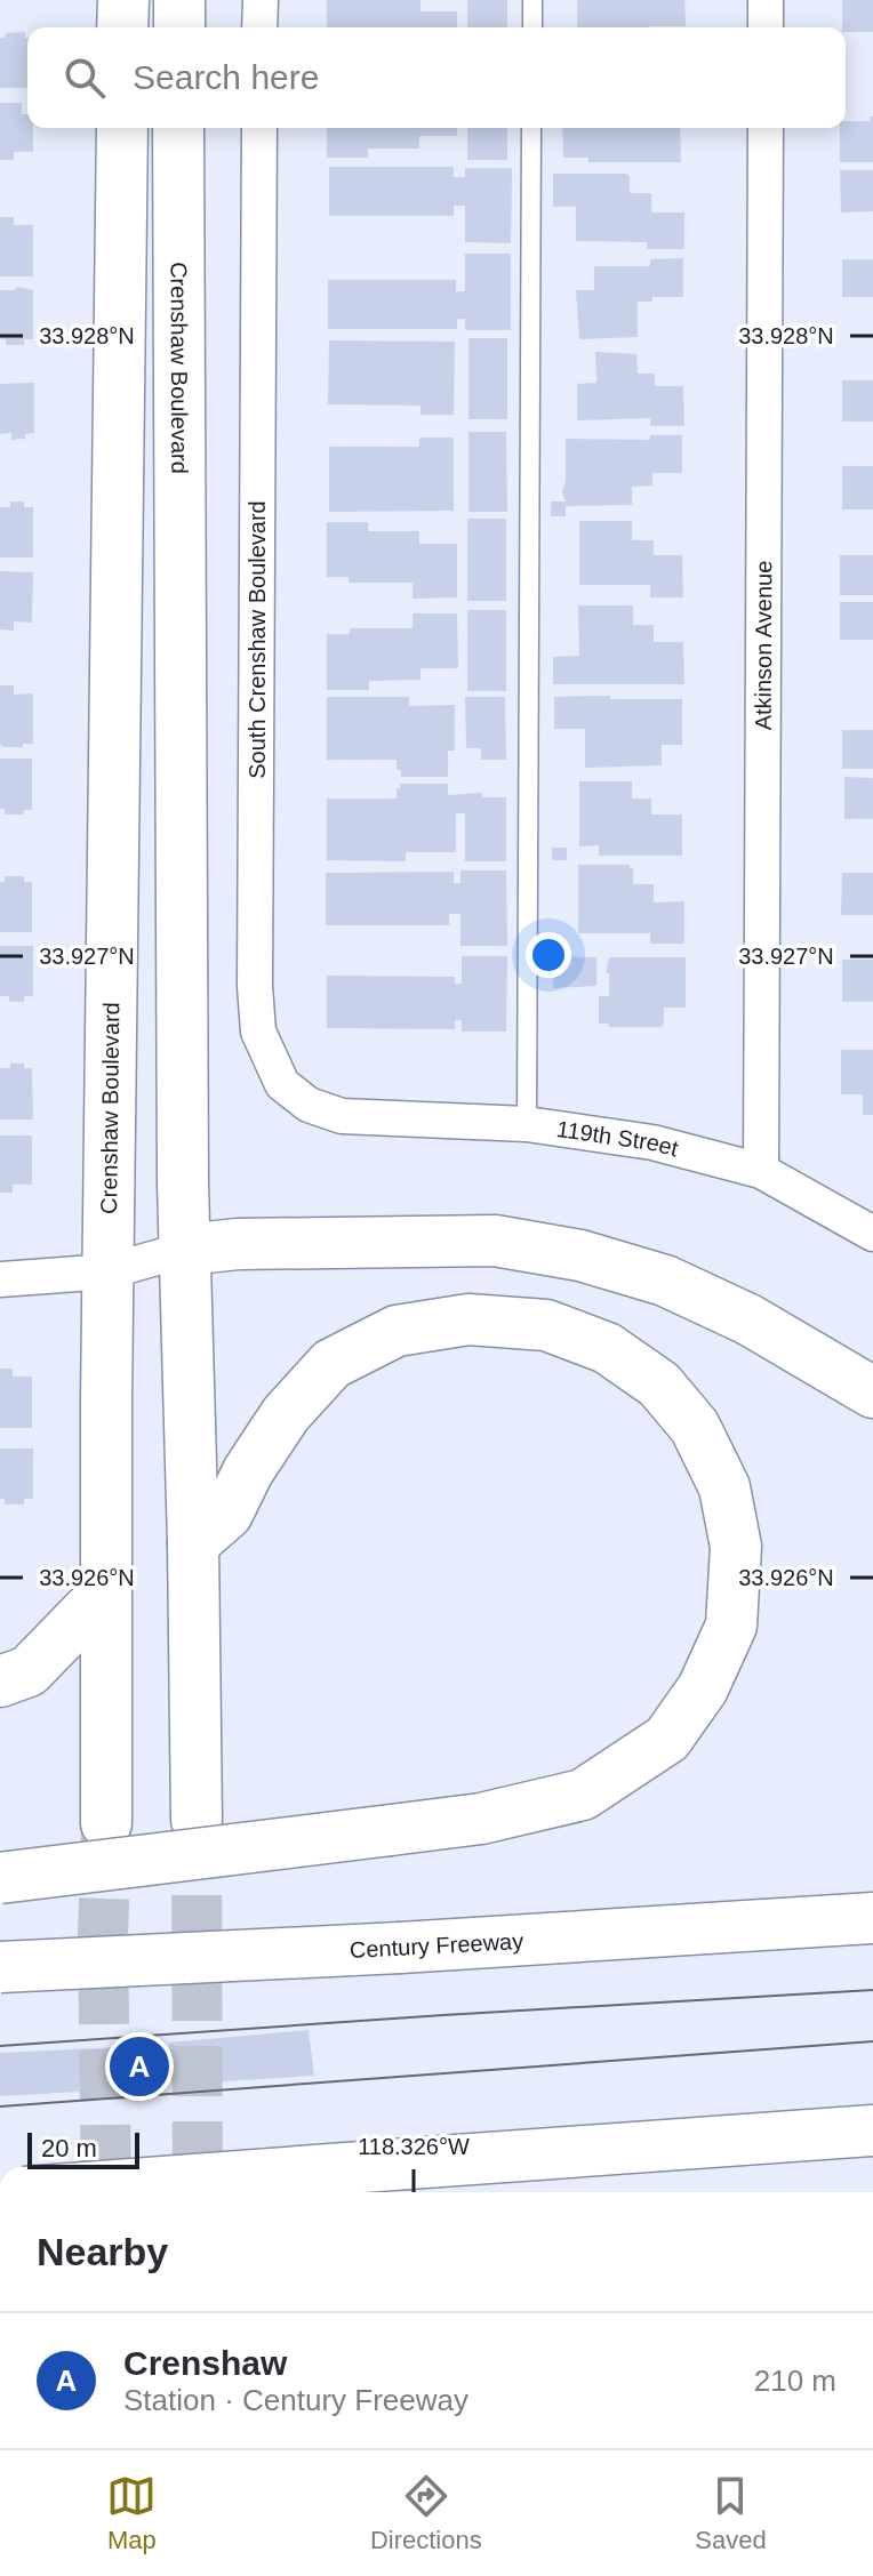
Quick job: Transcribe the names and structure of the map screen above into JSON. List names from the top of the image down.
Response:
{
  "streets": {
    "main road": ["Crenshaw Boulevard", "Century Freeway"],
    "street": ["South Crenshaw Boulevard", "Atkinson Avenue", "119th Street"]
  },
  "crossings": [
    ["South Crenshaw Boulevard", "119th Street"],
    ["Atkinson Avenue", "119th Street"]
  ],
  "scale_bar": "20 m",
  "page": {
    "search": "Search here",
    "pins": "A",
    "scale": "20 m",
    "heading": "Nearby",
    "list": [
      {
        "mark": "A",
        "name": "Crenshaw",
        "note": "Station · Century Freeway",
        "value": "210 m"
      }
    ],
    "nav": ["Map", "Directions", "Saved"]
  },
  "coordinates": [
    "33.928°N",
    "33.927°N",
    "33.926°N",
    "118.326°W"
  ]
}
